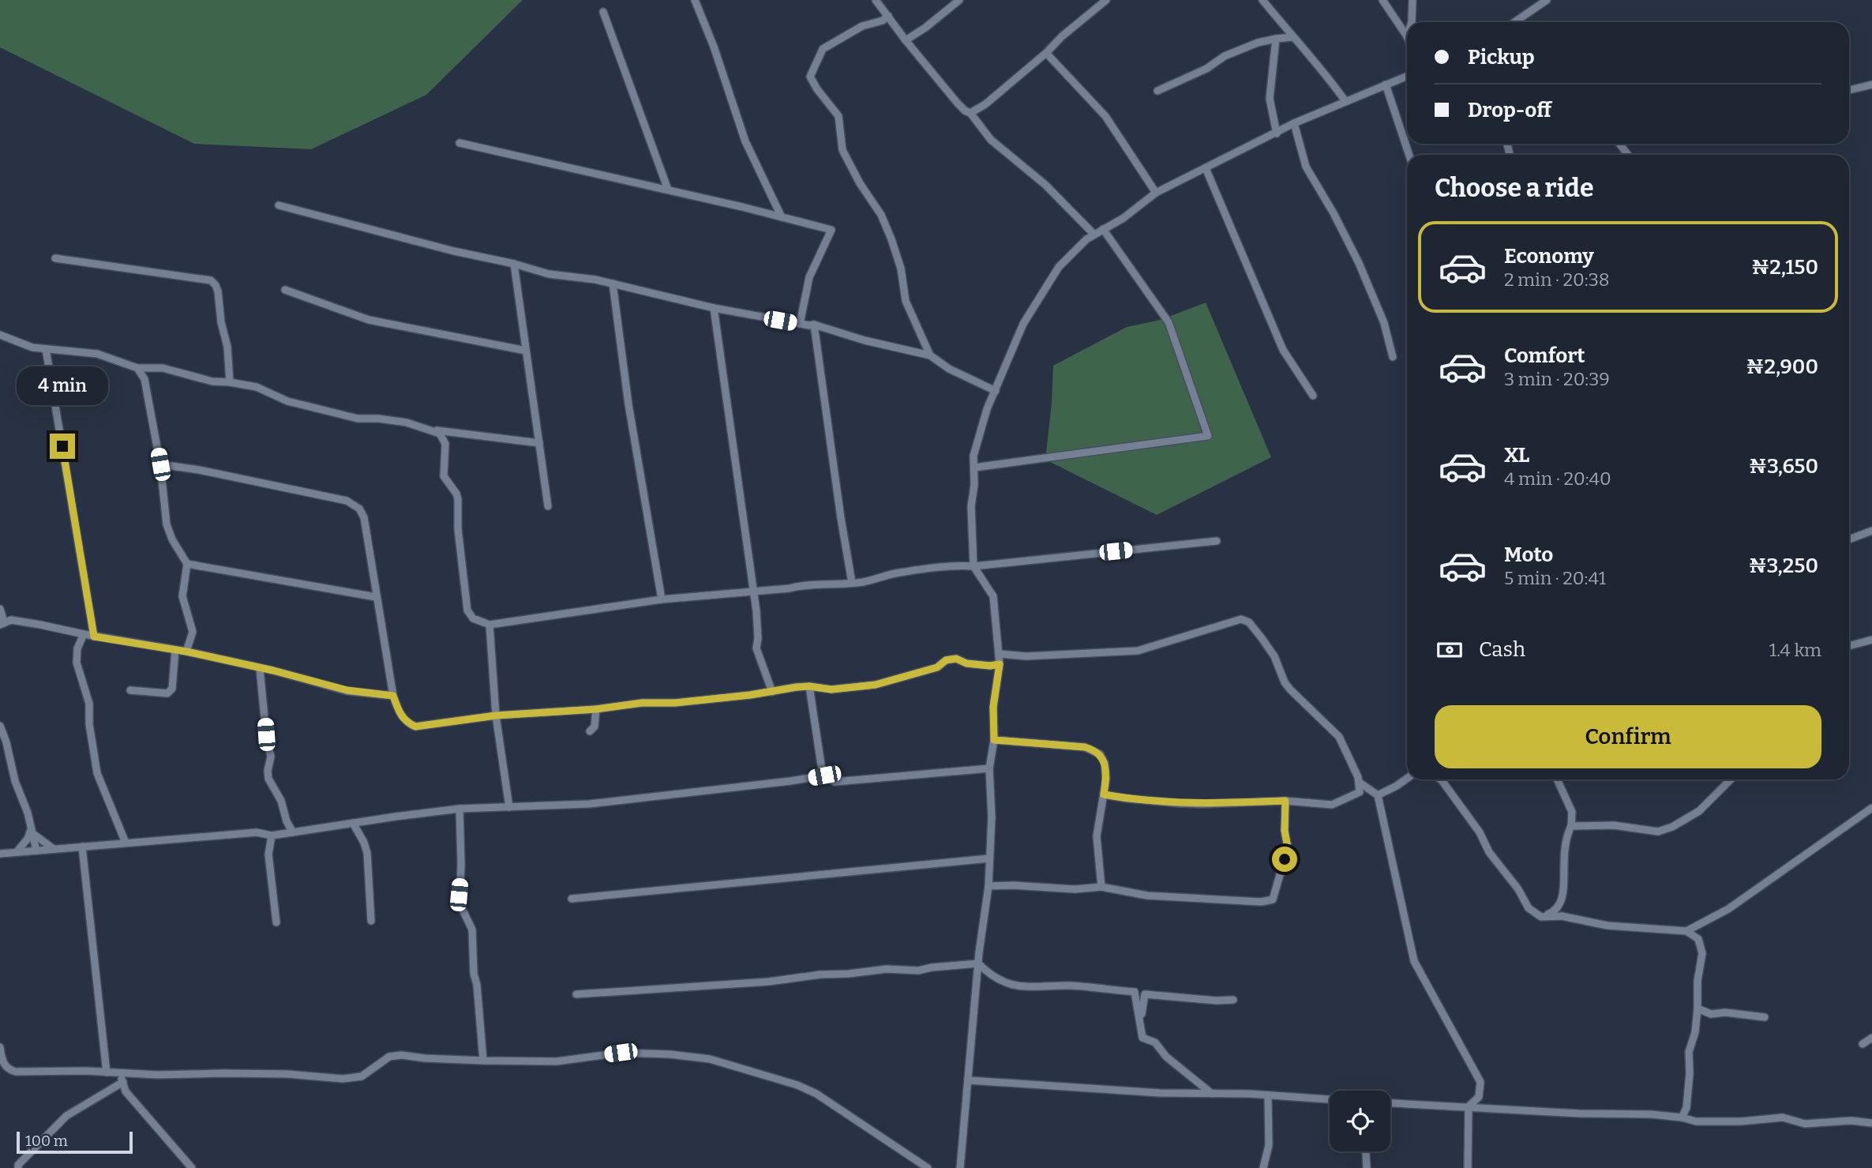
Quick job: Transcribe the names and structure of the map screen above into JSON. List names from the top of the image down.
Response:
{
  "scale_bar": "100 m",
  "page": {
    "banner": ["Pickup", "Drop-off"],
    "heading": "Choose a ride",
    "list": [
      {
        "name": "Economy",
        "note": "2 min · 20:38",
        "value": "₦2,150"
      },
      {
        "name": "Comfort",
        "note": "3 min · 20:39",
        "value": "₦2,900"
      },
      {
        "name": "XL",
        "note": "4 min · 20:40",
        "value": "₦3,650"
      },
      {
        "name": "Moto",
        "note": "5 min · 20:41",
        "value": "₦3,250"
      }
    ],
    "bubble": "4 min",
    "pay": ["Cash", "1.4 km"],
    "buttons": "Confirm",
    "scale": "100 m"
  }
}
